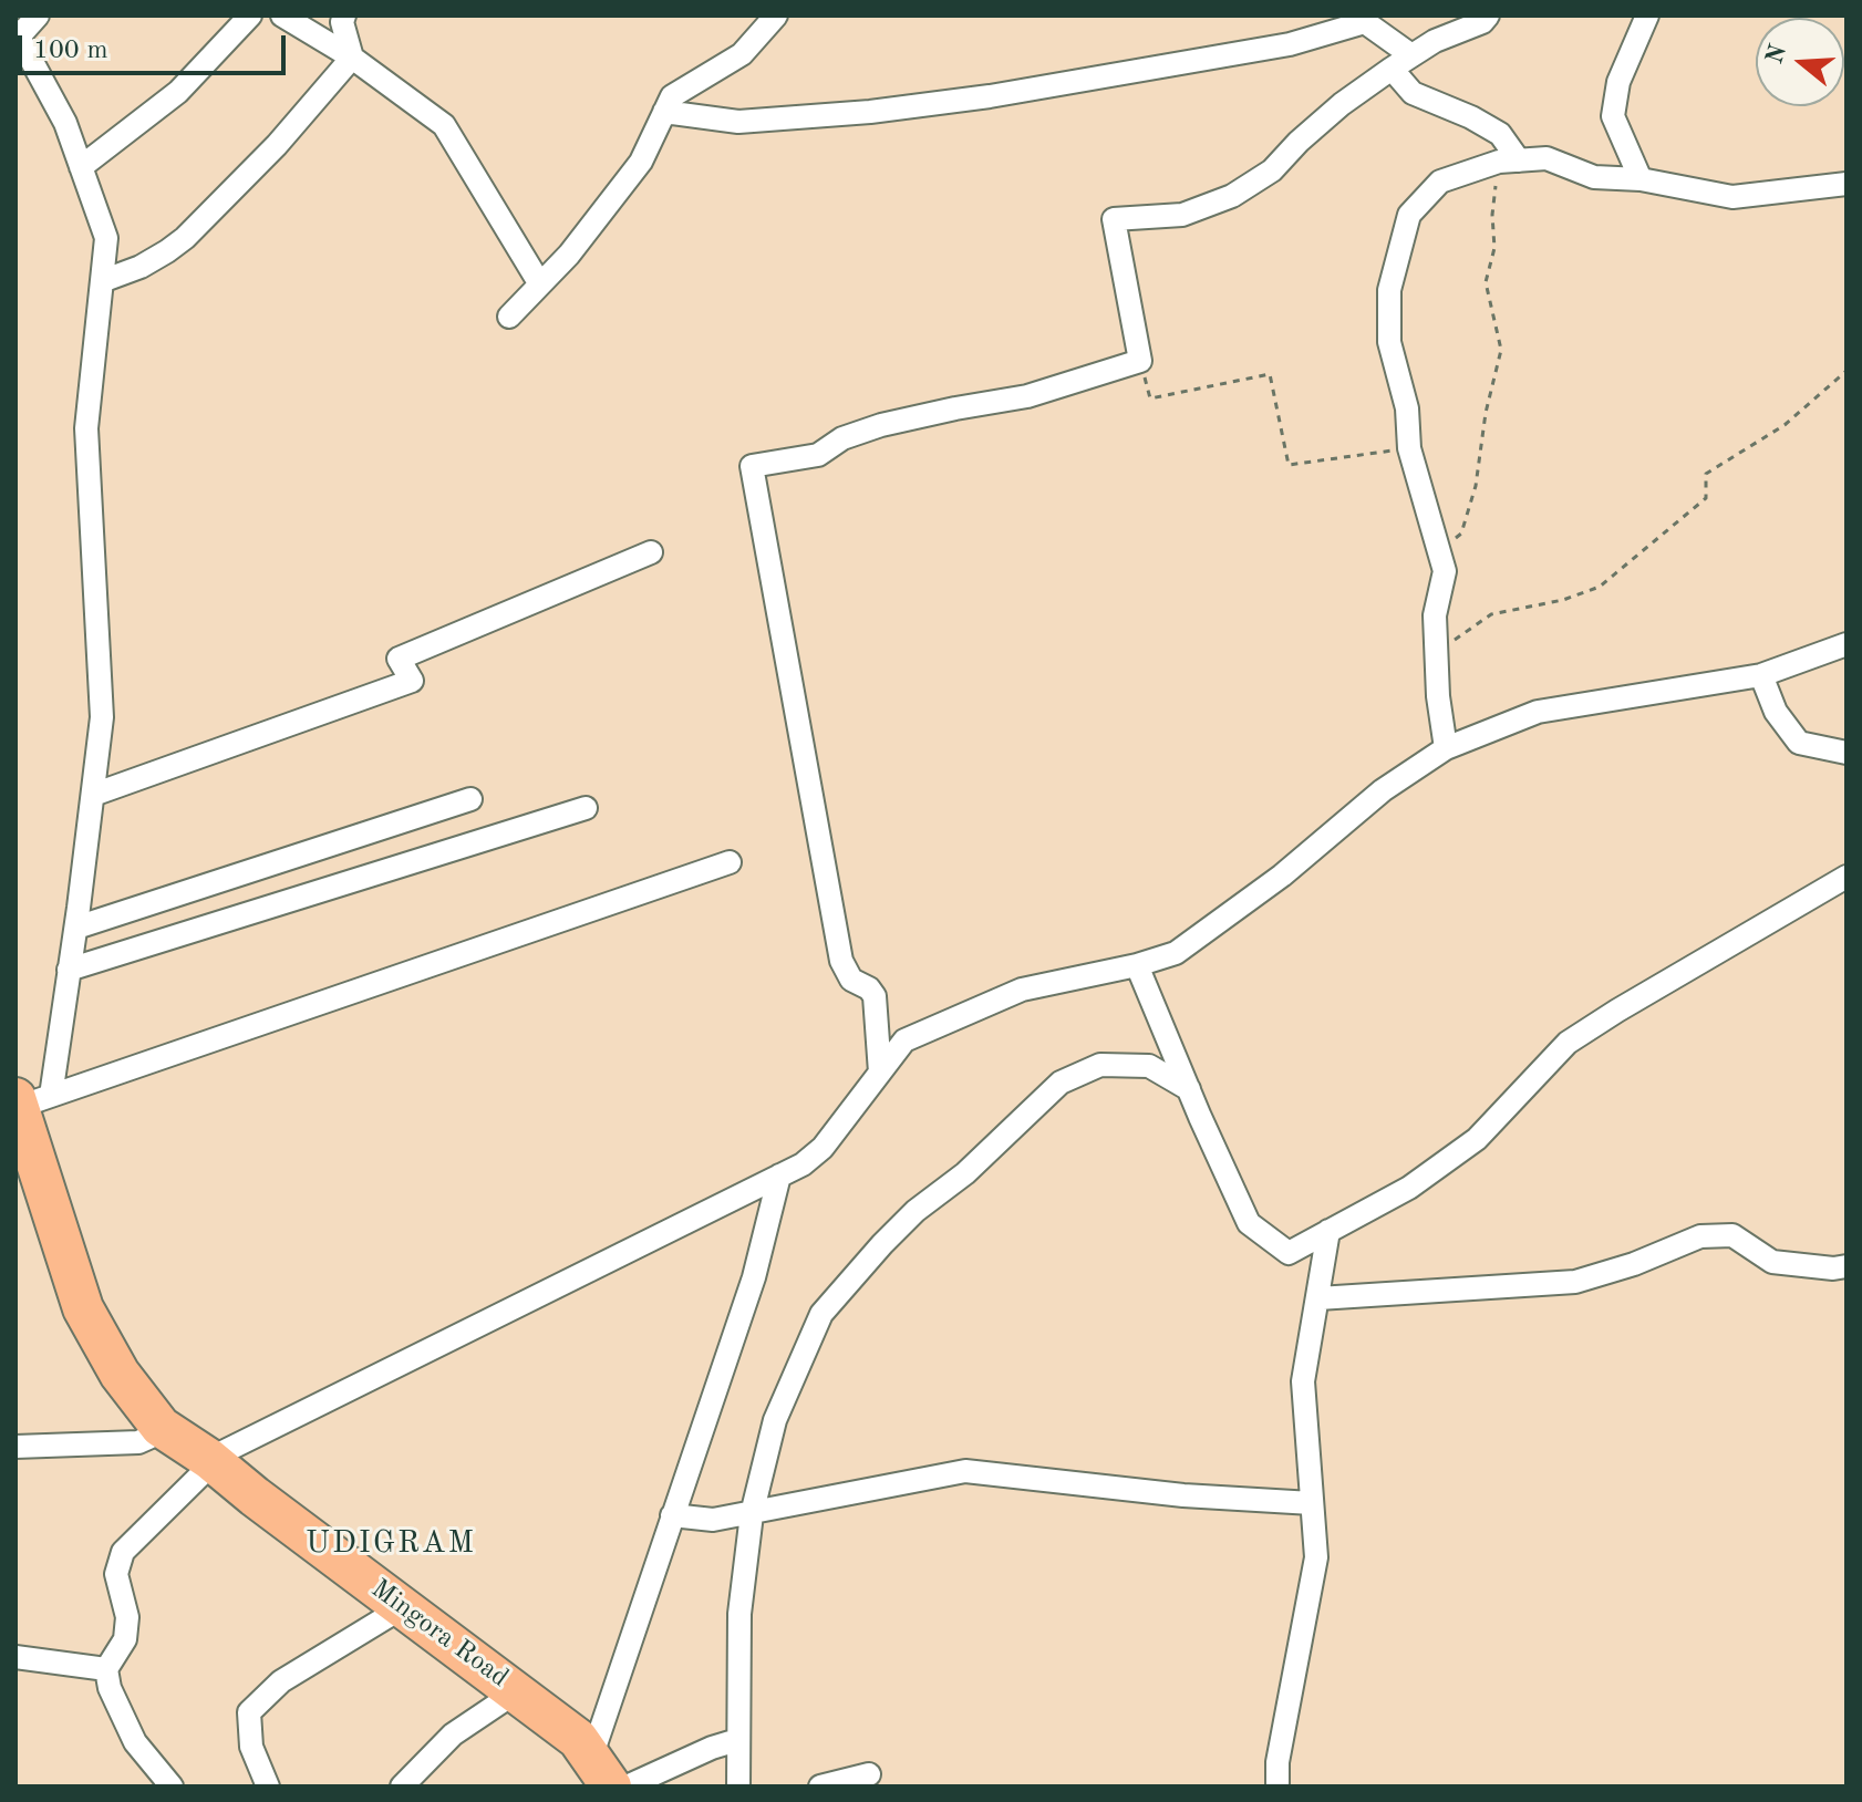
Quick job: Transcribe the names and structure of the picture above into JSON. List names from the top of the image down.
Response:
{
  "streets": {
    "highway": ["Mingora Road"]
  },
  "districts": ["UDIGRAM"],
  "scale_bar": "100 m",
  "north": "left"
}
